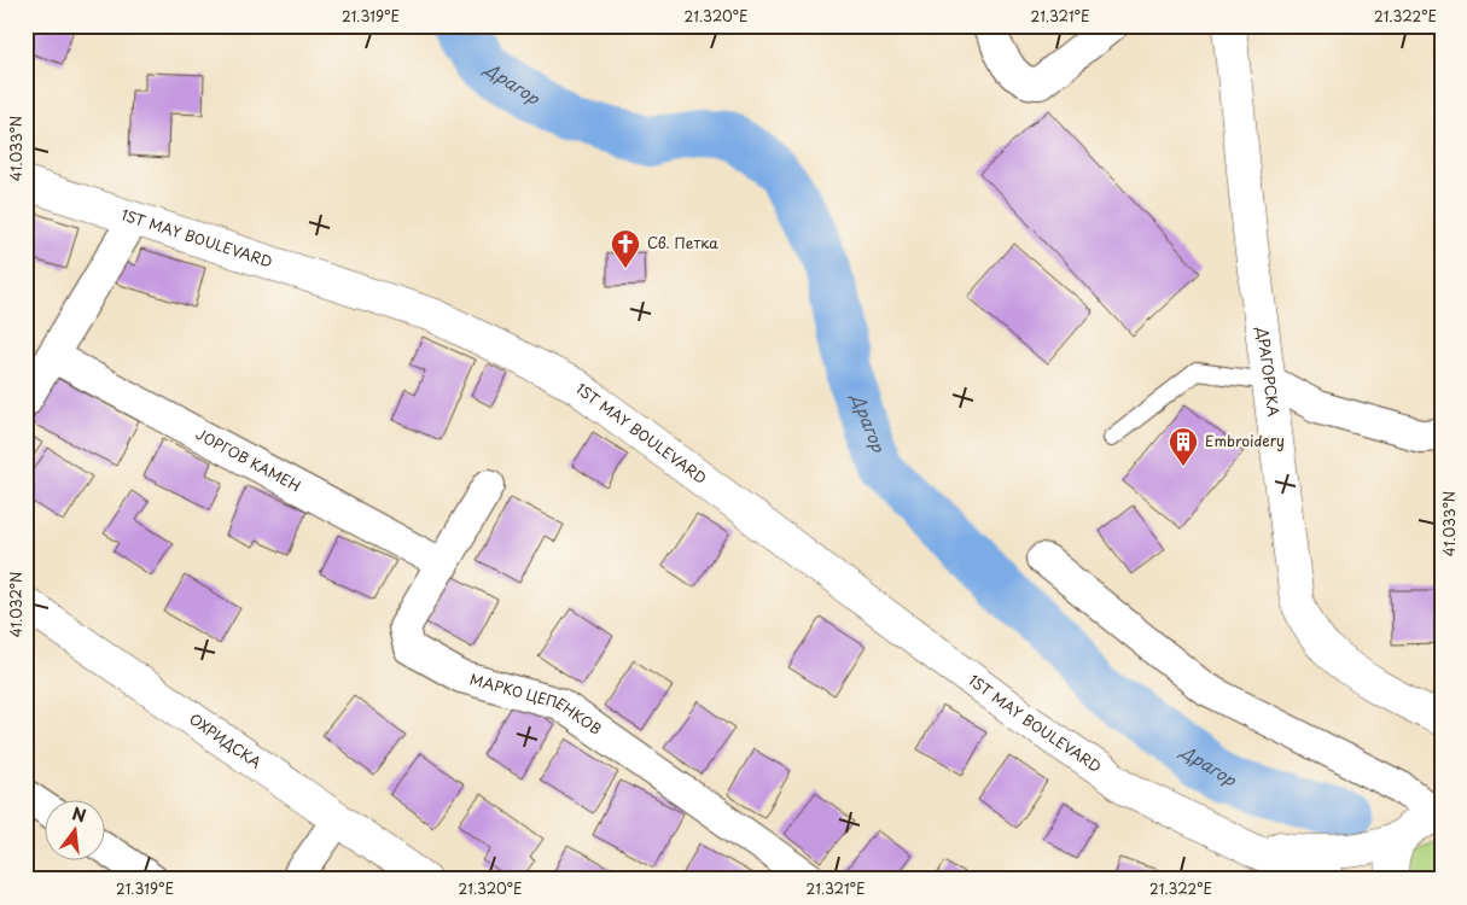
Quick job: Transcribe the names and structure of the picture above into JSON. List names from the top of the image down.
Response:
{
  "streets": {
    "main road": ["1ST MAY BOULEVARD", "ДРАГОРСКА", "ОХРИДСКА"],
    "street": ["ЈОРГОВ КАМЕН", "МАРКО ЦЕПЕНКОВ"]
  },
  "crossings": [
    ["ЈОРГОВ КАМЕН", "МАРКО ЦЕПЕНКОВ"]
  ],
  "water": ["Драгор"],
  "places": {
    "church": ["Св. Петка"],
    "building": ["Embroidery"]
  },
  "north": "top",
  "coordinates": [
    "21.319°E",
    "21.320°E",
    "21.321°E",
    "21.322°E",
    "41.033°N",
    "41.032°N"
  ]
}
